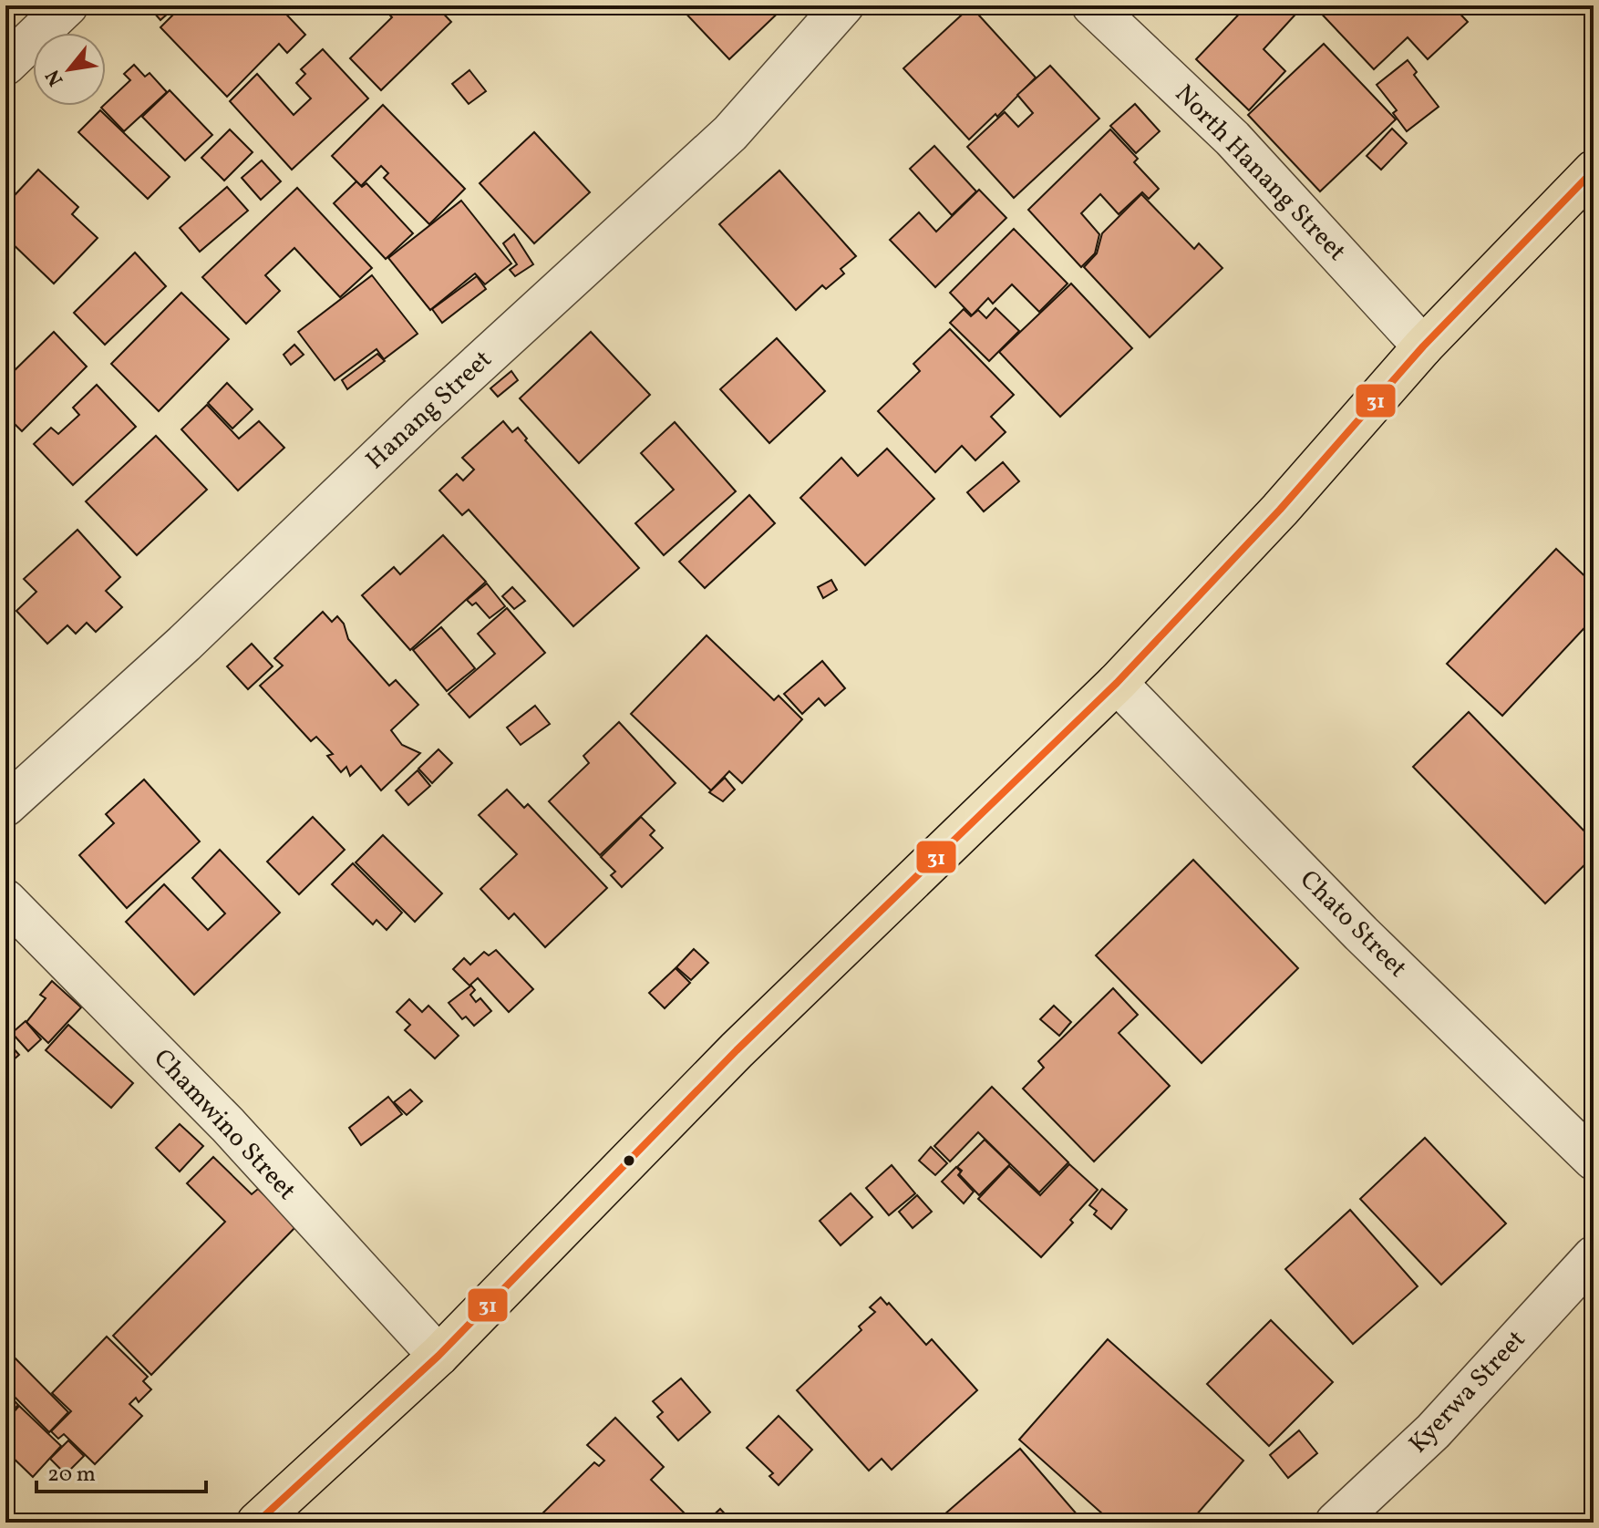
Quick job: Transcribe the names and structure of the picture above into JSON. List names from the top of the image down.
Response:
{
  "streets": {
    "street": [
      "North Hanang Street",
      "Hanang Street",
      "Chato Street",
      "Chamwino Street",
      "Kyerwa Street"
    ]
  },
  "lines": ["transit line 31"],
  "scale_bar": "20 m",
  "north": "bottom left"
}
